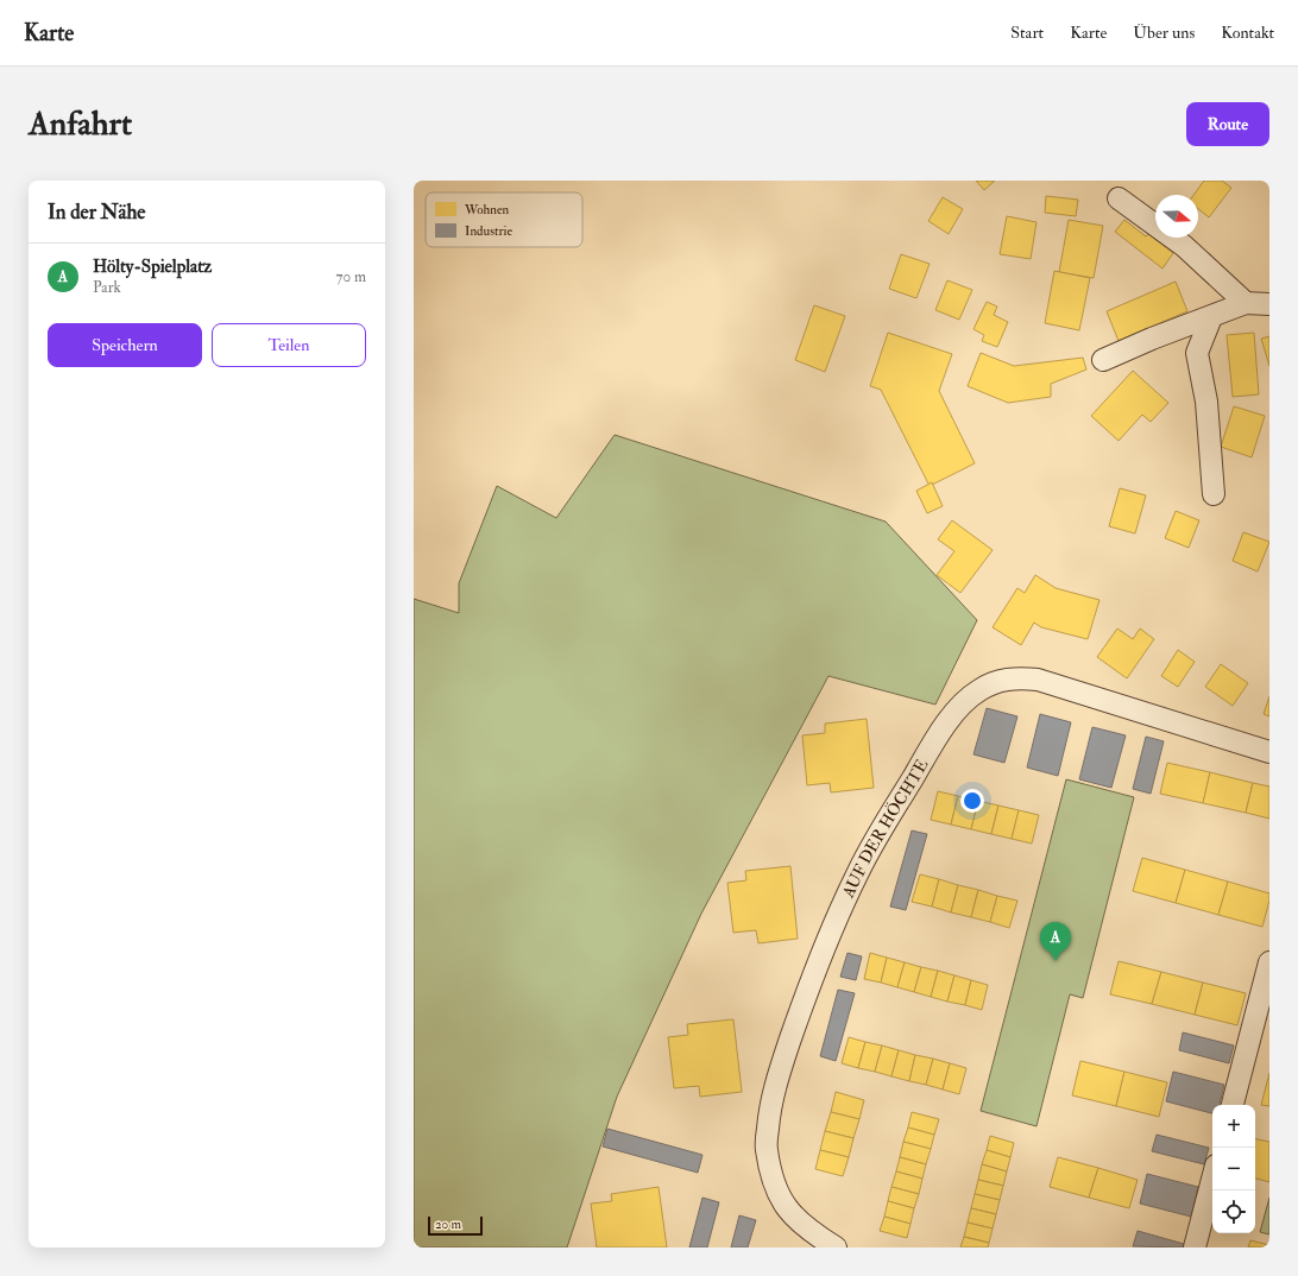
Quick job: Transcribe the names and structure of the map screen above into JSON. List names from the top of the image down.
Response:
{
  "streets": {
    "street": ["AUF DER HÖCHTE"]
  },
  "legend": ["Wohnen", "Industrie"],
  "scale_bar": "20 m",
  "north": "right",
  "page": {
    "header": "Karte",
    "nav": [
      "Start",
      "Karte",
      "Über uns",
      "Kontakt"
    ],
    "buttons": [
      "Route",
      ["Speichern", "Teilen"]
    ],
    "title": "Anfahrt",
    "heading": "In der Nähe",
    "list": [
      {
        "mark": "A",
        "name": "Hölty-Spielplatz",
        "note": "Park",
        "value": "70 m"
      }
    ],
    "pins": "A",
    "map_buttons": ["+", "−"],
    "scale": "20 m"
  }
}
